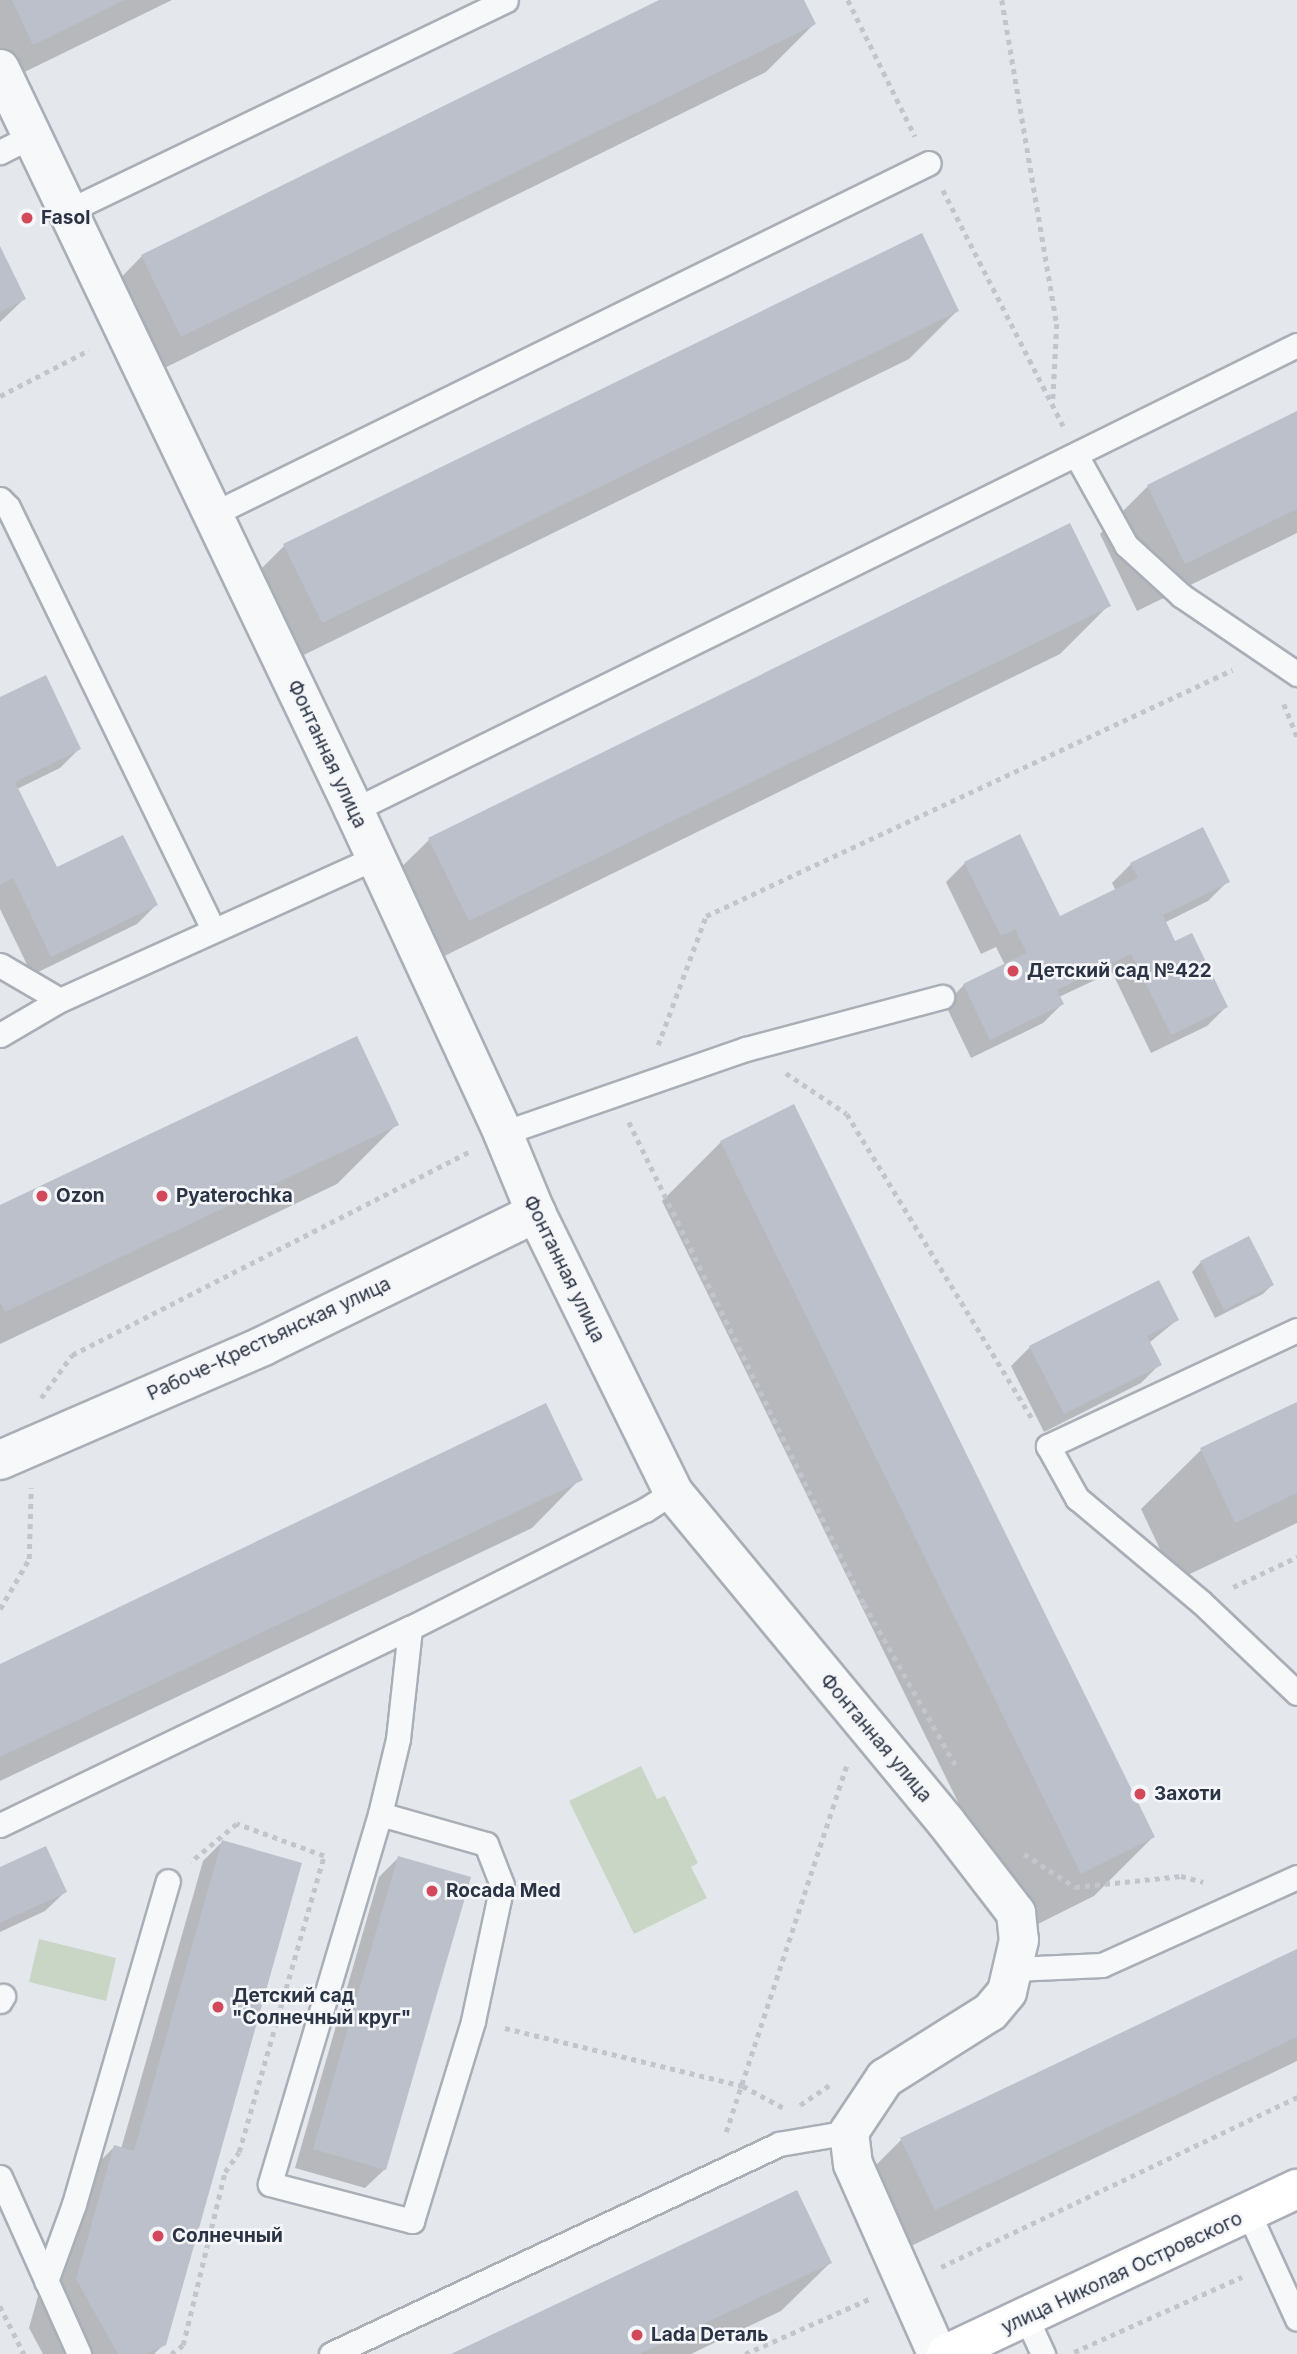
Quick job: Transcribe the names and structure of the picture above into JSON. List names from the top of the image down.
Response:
{
  "streets": {
    "main road": ["улица Николая Островского"],
    "street": ["Фонтанная улица", "Рабоче-Крестьянская улица"]
  },
  "crossings": [
    ["Фонтанная улица", "Рабоче-Крестьянская улица"]
  ],
  "places": [
    "Fasol",
    "Детский сад №422",
    "Ozon",
    "Pyaterochka",
    "Захоти",
    "Rocada Med",
    "Детский сад \"Солнечный круг\"",
    "Солнечный",
    "Lada Dеталь"
  ]
}
